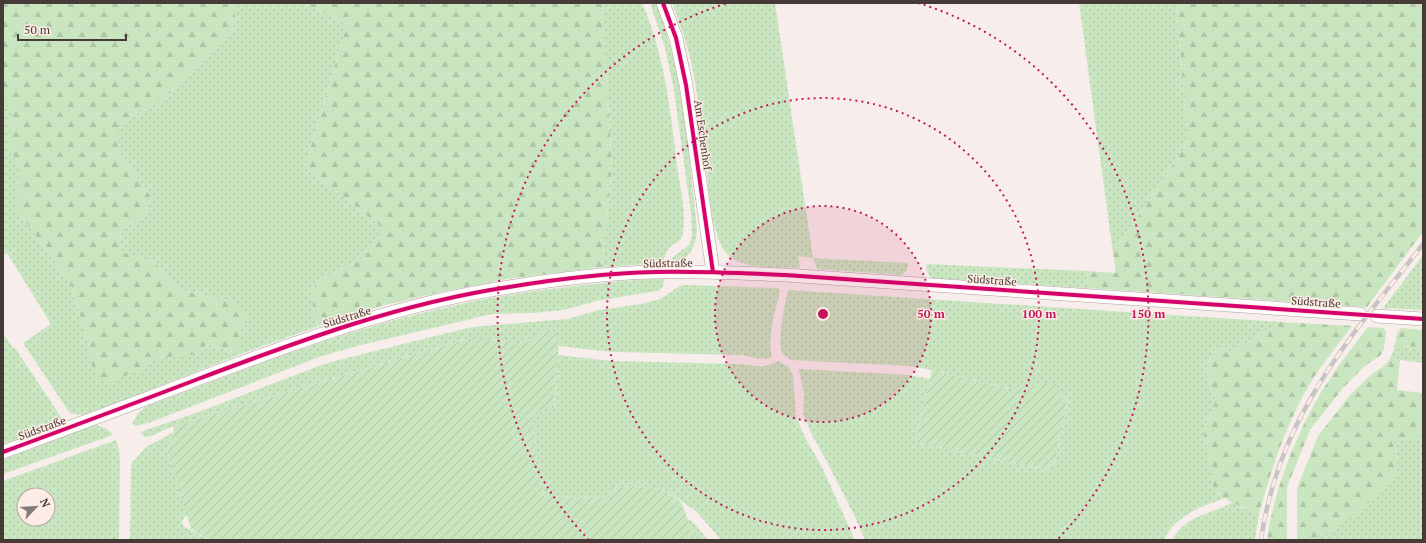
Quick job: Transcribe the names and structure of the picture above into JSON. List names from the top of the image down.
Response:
{
  "streets": {
    "street": ["Am Eschenhof", "Südstraße"]
  },
  "crossings": [
    ["Am Eschenhof", "Südstraße"]
  ],
  "scale_bar": "50 m",
  "north": "top right",
  "rings": ["50 m", "100 m", "150 m"]
}
